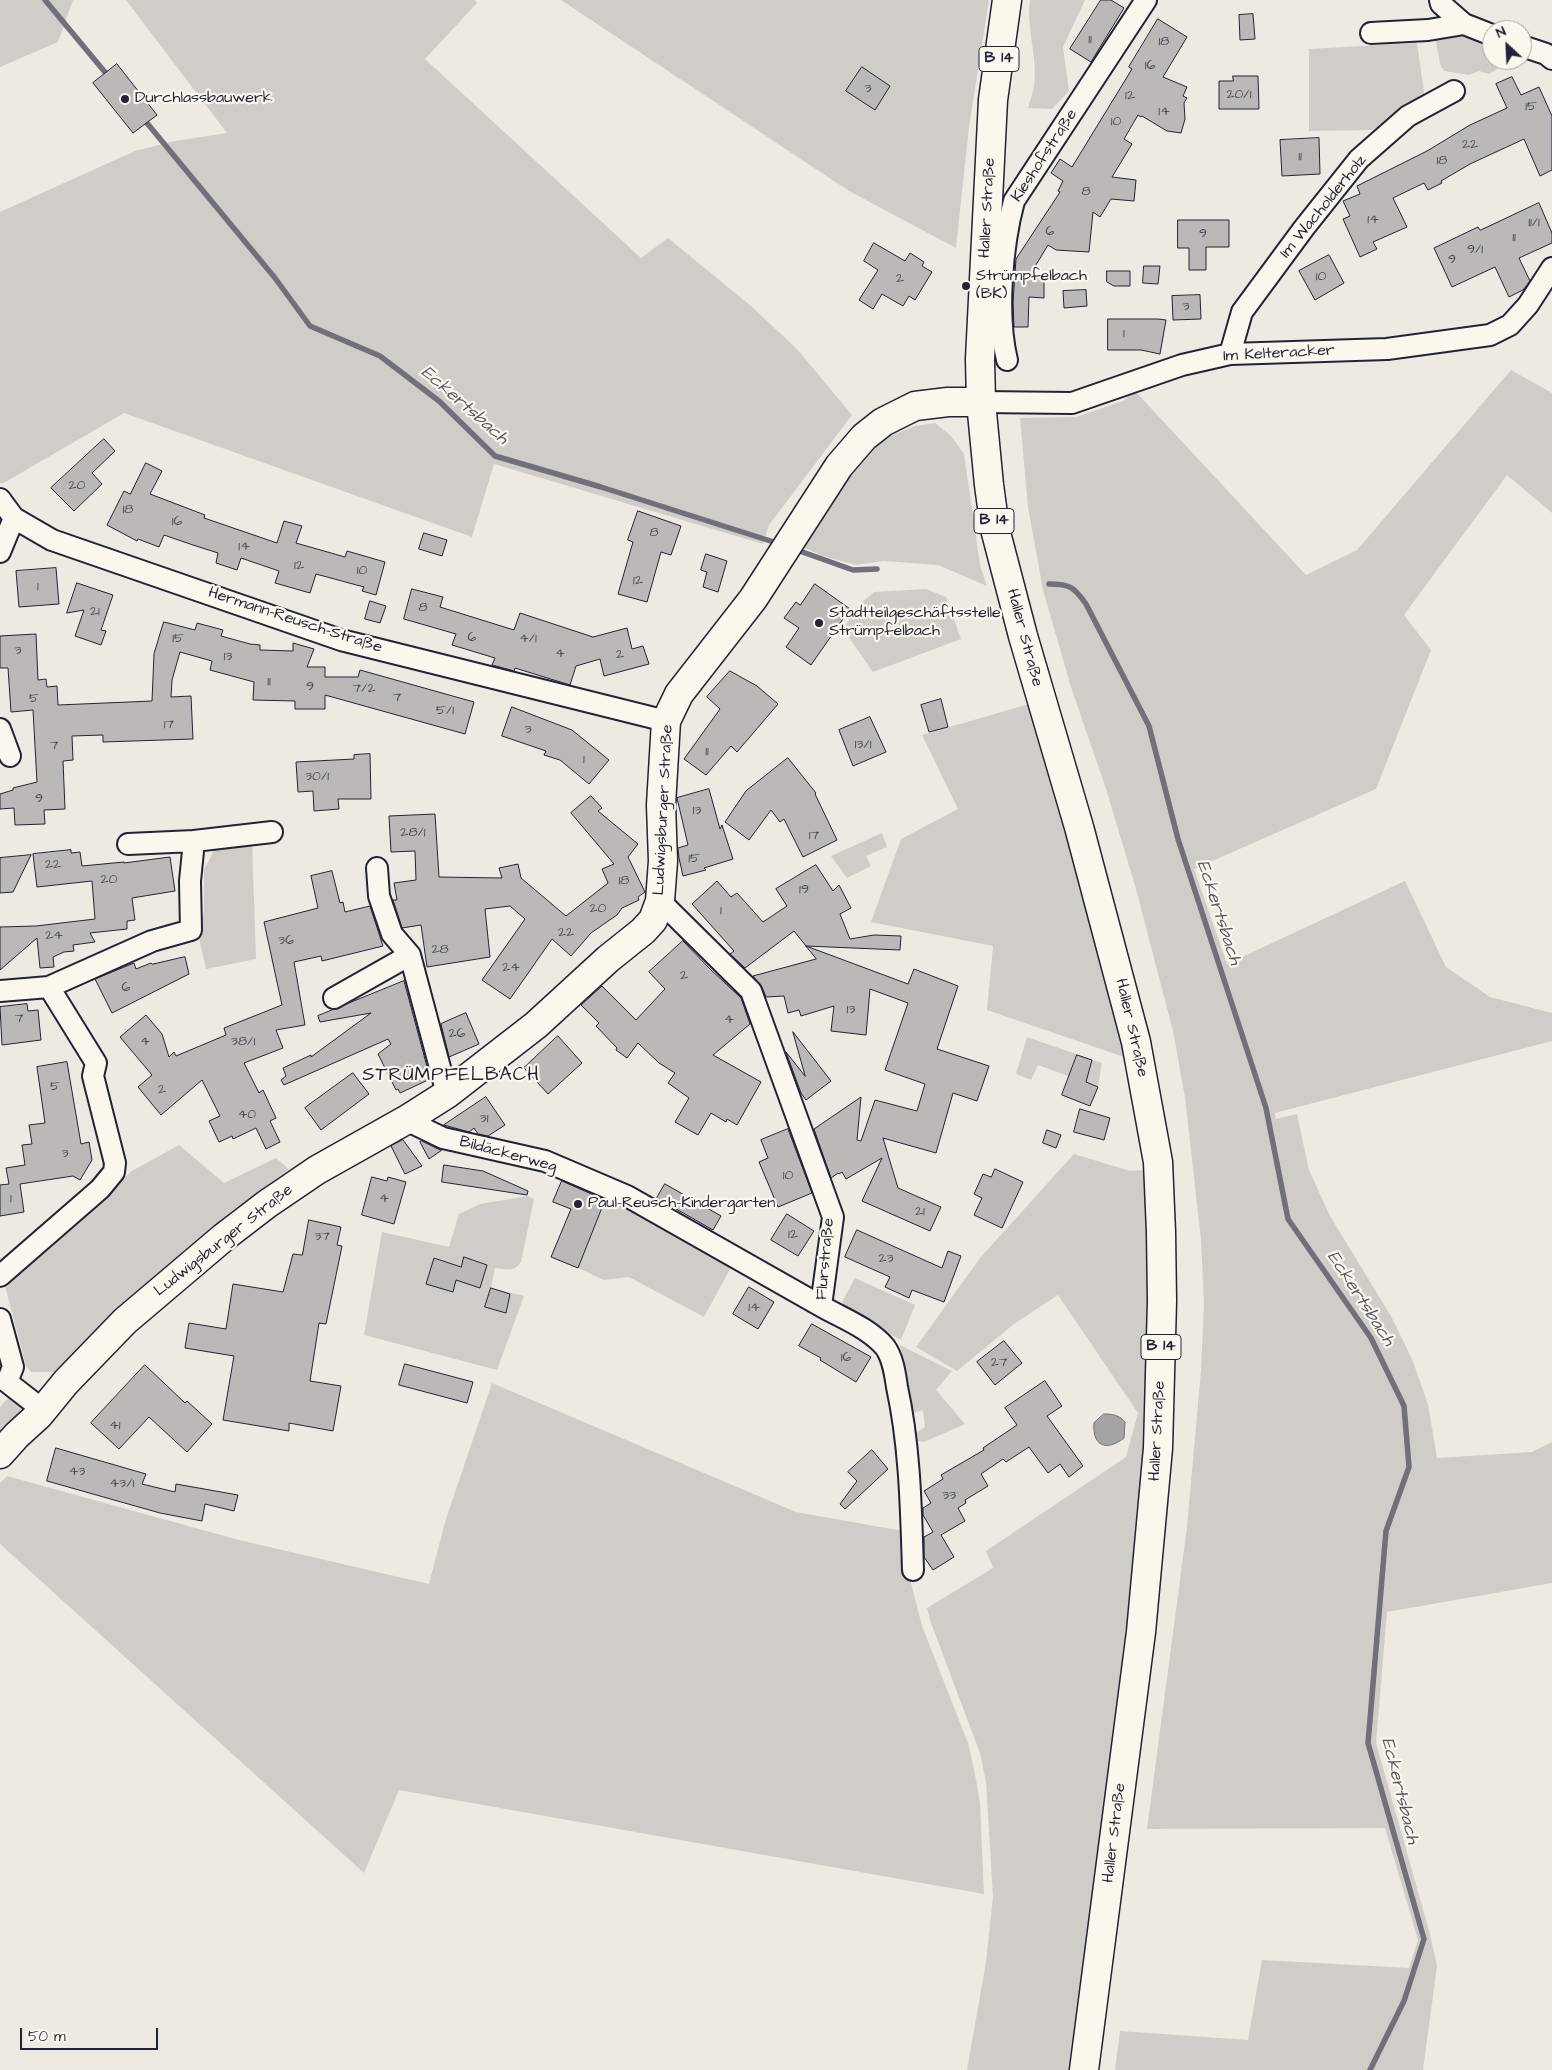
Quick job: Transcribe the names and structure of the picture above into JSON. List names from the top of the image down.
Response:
{
  "streets": {
    "main road": ["B 14", "Haller Straße", "Ludwigsburger Straße"],
    "street": [
      "Kieshofstraße",
      "Im Wacholderholz",
      "Im Kelteracker",
      "Hermann-Reusch-Straße",
      "Bildäckerweg",
      "Flurstraße"
    ]
  },
  "crossings": [
    ["Im Wacholderholz", "Im Kelteracker"],
    ["Haller Straße", "Im Kelteracker"],
    ["Haller Straße", "Ludwigsburger Straße"],
    ["Im Kelteracker", "Ludwigsburger Straße"],
    ["Hermann-Reusch-Straße", "Ludwigsburger Straße"],
    ["Ludwigsburger Straße", "Bildäckerweg"],
    ["Ludwigsburger Straße", "Flurstraße"],
    ["Bildäckerweg", "Flurstraße"]
  ],
  "districts": ["STRÜMPFELBACH"],
  "water": ["Eckertsbach"],
  "places": [
    "Durchlassbauwerk",
    "Strümpfelbach (BK)",
    "Stadtteilgeschäftsstelle Strümpfelbach",
    "Paul-Reusch-Kindergarten"
  ],
  "house_numbers": [
    "11",
    "18",
    "16",
    "3",
    "20/1",
    "12",
    "15",
    "14",
    "10",
    "22",
    "11",
    "18",
    "8",
    "14",
    "11/1",
    "6",
    "9",
    "11",
    "9/1",
    "9",
    "10",
    "2",
    "3",
    "1",
    "20",
    "18",
    "16",
    "8",
    "14",
    "12",
    "10",
    "12",
    "1",
    "8",
    "21",
    "6",
    "15",
    "4/1",
    "3",
    "4",
    "2",
    "13",
    "11",
    "9",
    "7/2",
    "7",
    "5",
    "5/1",
    "17",
    "3",
    "13/1",
    "7",
    "11",
    "1",
    "30/1",
    "9",
    "13",
    "28/1",
    "17",
    "15",
    "22",
    "20",
    "18",
    "19",
    "20",
    "1",
    "22",
    "24",
    "36",
    "28",
    "24",
    "2",
    "6",
    "13",
    "7",
    "4",
    "26",
    "4",
    "38/1",
    "5",
    "2",
    "40",
    "31",
    "3",
    "10",
    "1",
    "4",
    "21",
    "12",
    "37",
    "23",
    "14",
    "16",
    "27",
    "41",
    "43",
    "43/1",
    "33"
  ],
  "scale_bar": "50 m",
  "north": "top left"
}
